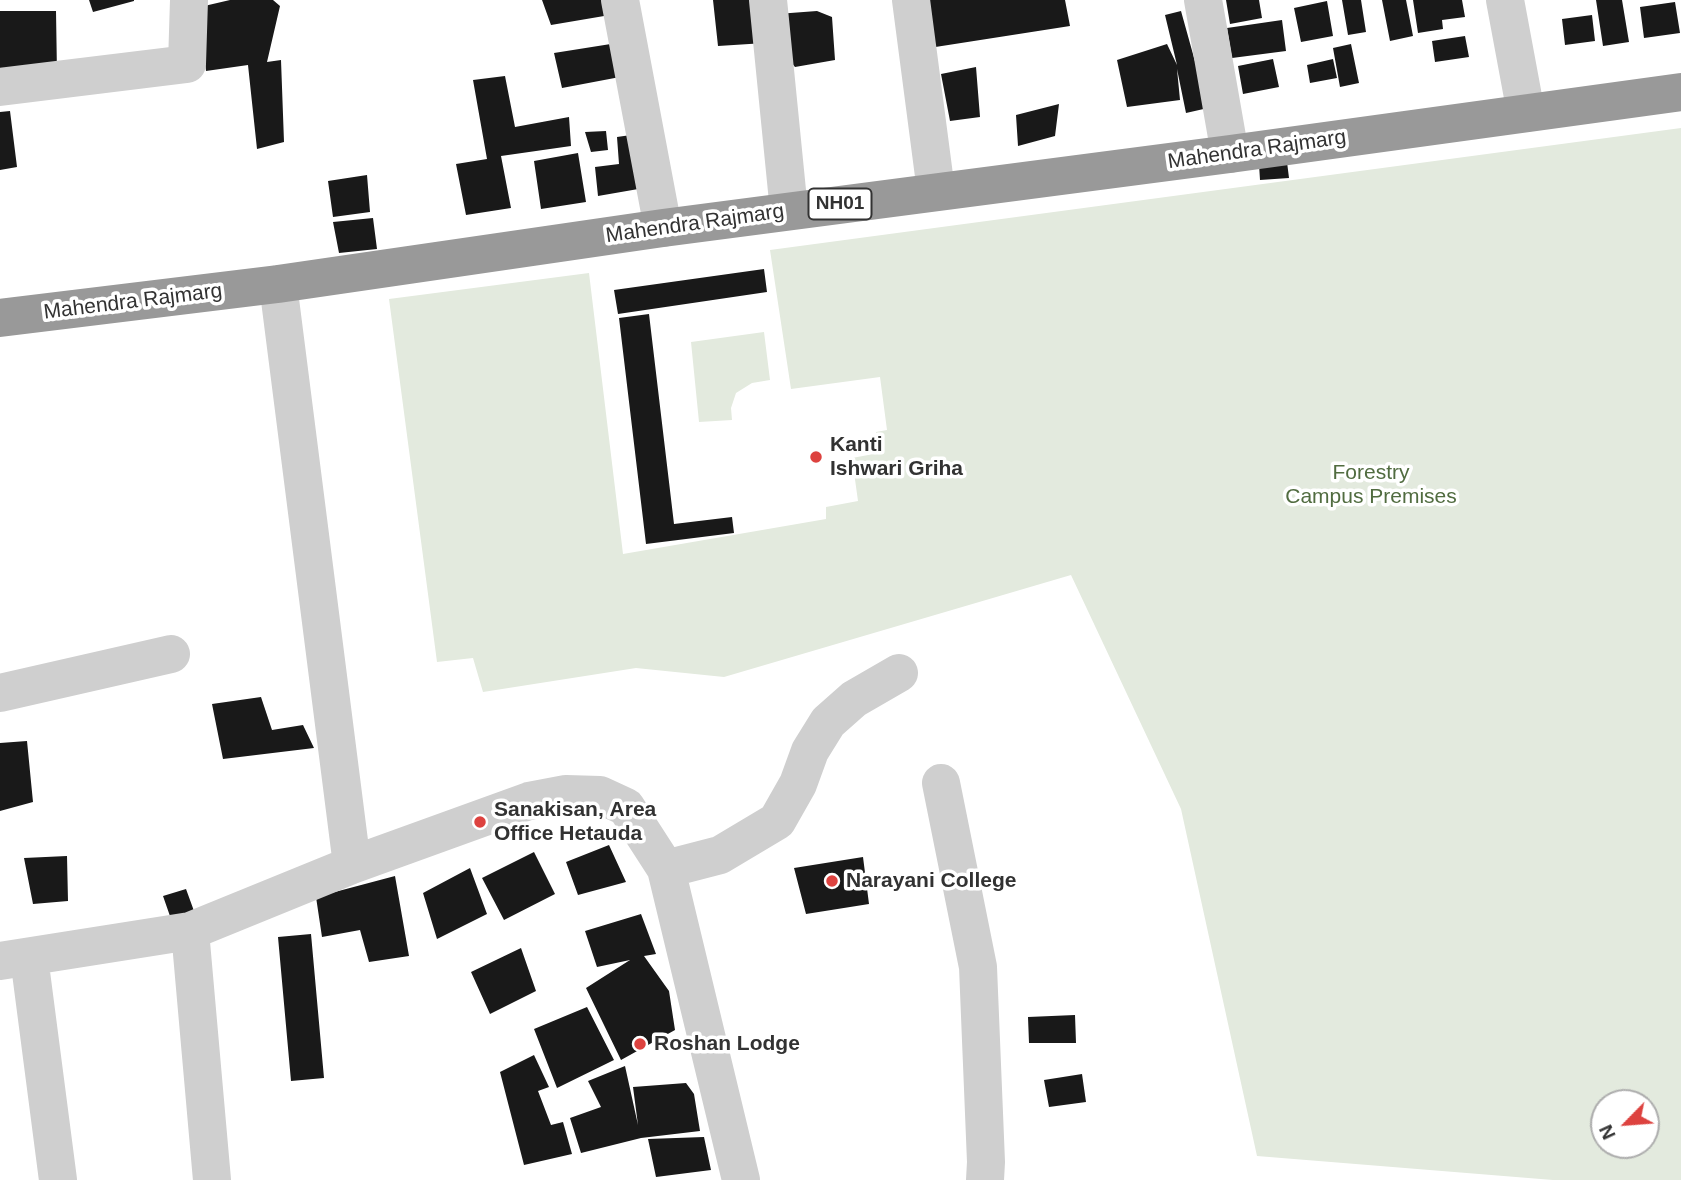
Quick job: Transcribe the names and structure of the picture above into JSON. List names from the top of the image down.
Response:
{
  "streets": {
    "highway": ["Mahendra Rajmarg", "NH01"]
  },
  "parks": ["Forestry Campus Premises"],
  "places": [
    "Kanti Ishwari Griha",
    "Sanakisan, Area Office Hetauda",
    "Narayani College",
    "Roshan Lodge"
  ],
  "north": "bottom left"
}
